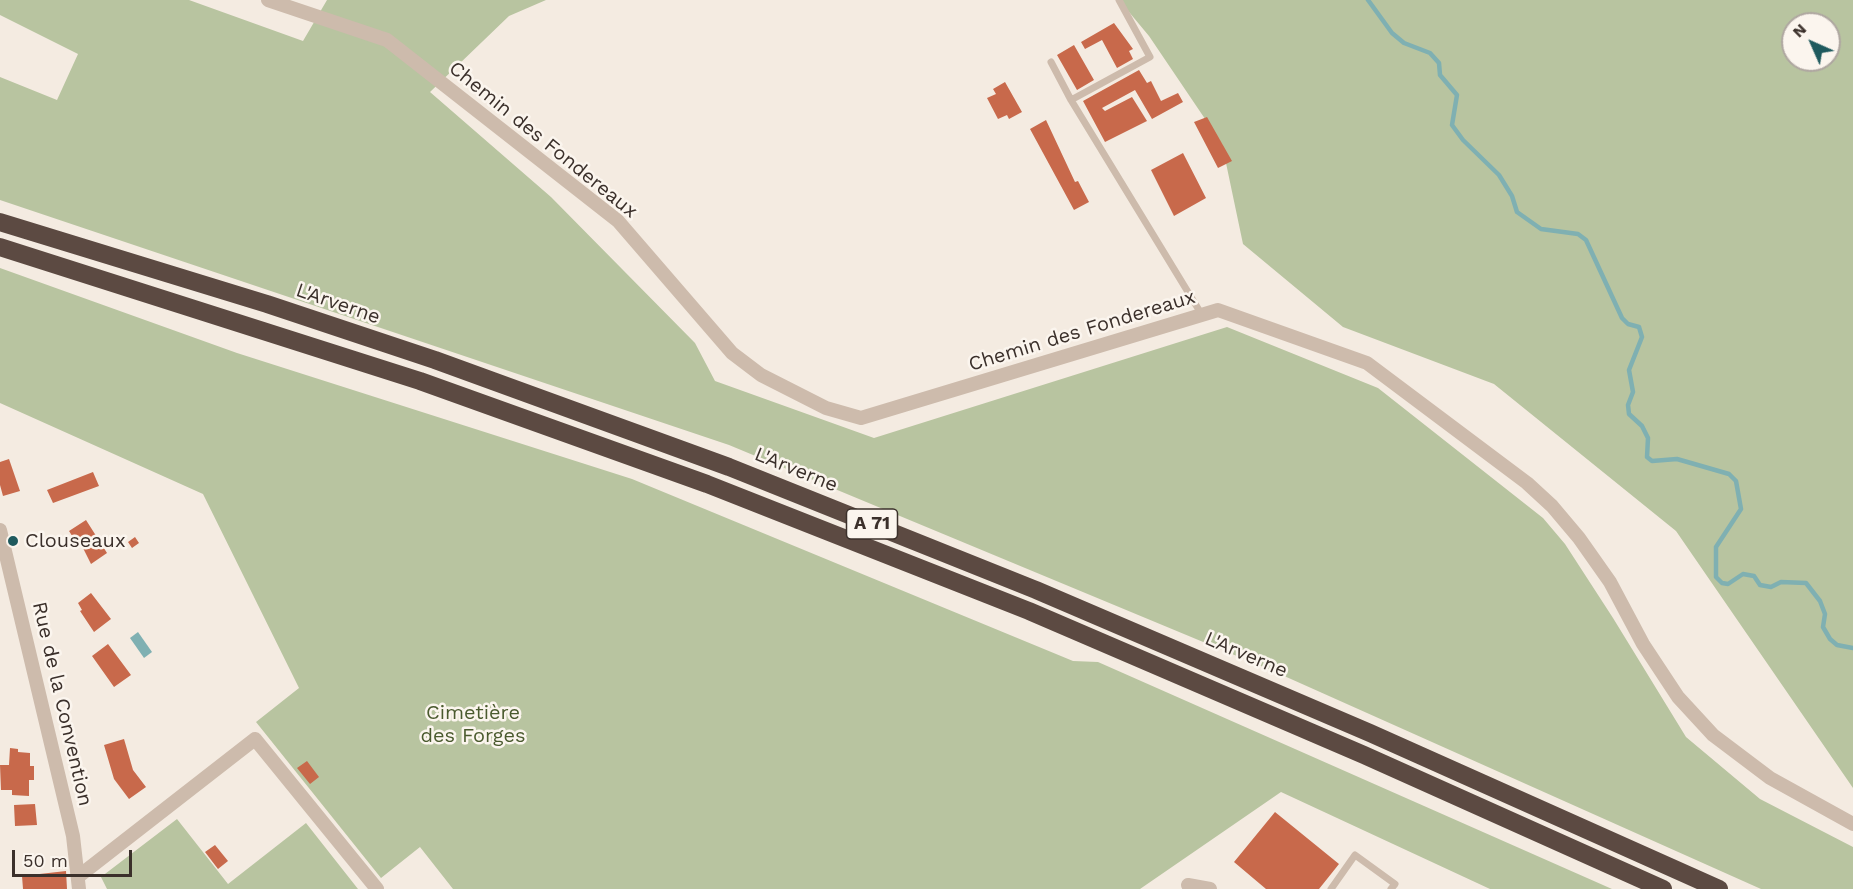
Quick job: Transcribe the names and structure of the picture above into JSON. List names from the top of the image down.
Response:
{
  "streets": {
    "highway": ["L'Arverne", "A 71"],
    "street": ["Chemin des Fondereaux", "Rue de la Convention"]
  },
  "parks": ["Cimetière des Forges"],
  "places": ["Clouseaux"],
  "scale_bar": "50 m",
  "north": "top left"
}
